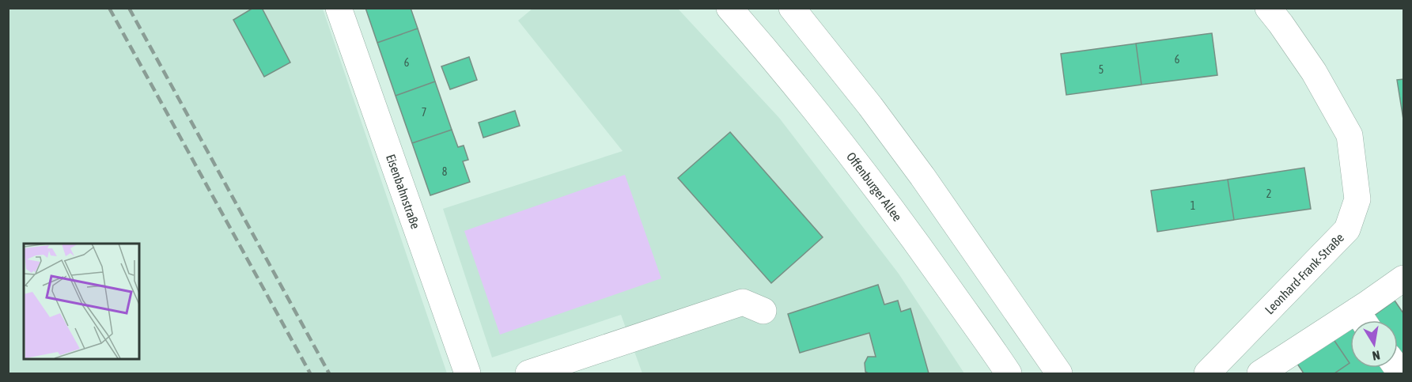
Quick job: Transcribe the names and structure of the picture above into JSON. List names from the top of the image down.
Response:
{
  "streets": {
    "street": ["Offenburger Allee", "Eisenbahnstraße", "Leonhard-Frank-Straße"]
  },
  "house_numbers": [
    "6",
    "6",
    "5",
    "7",
    "8",
    "2",
    "1"
  ],
  "north": "bottom"
}
